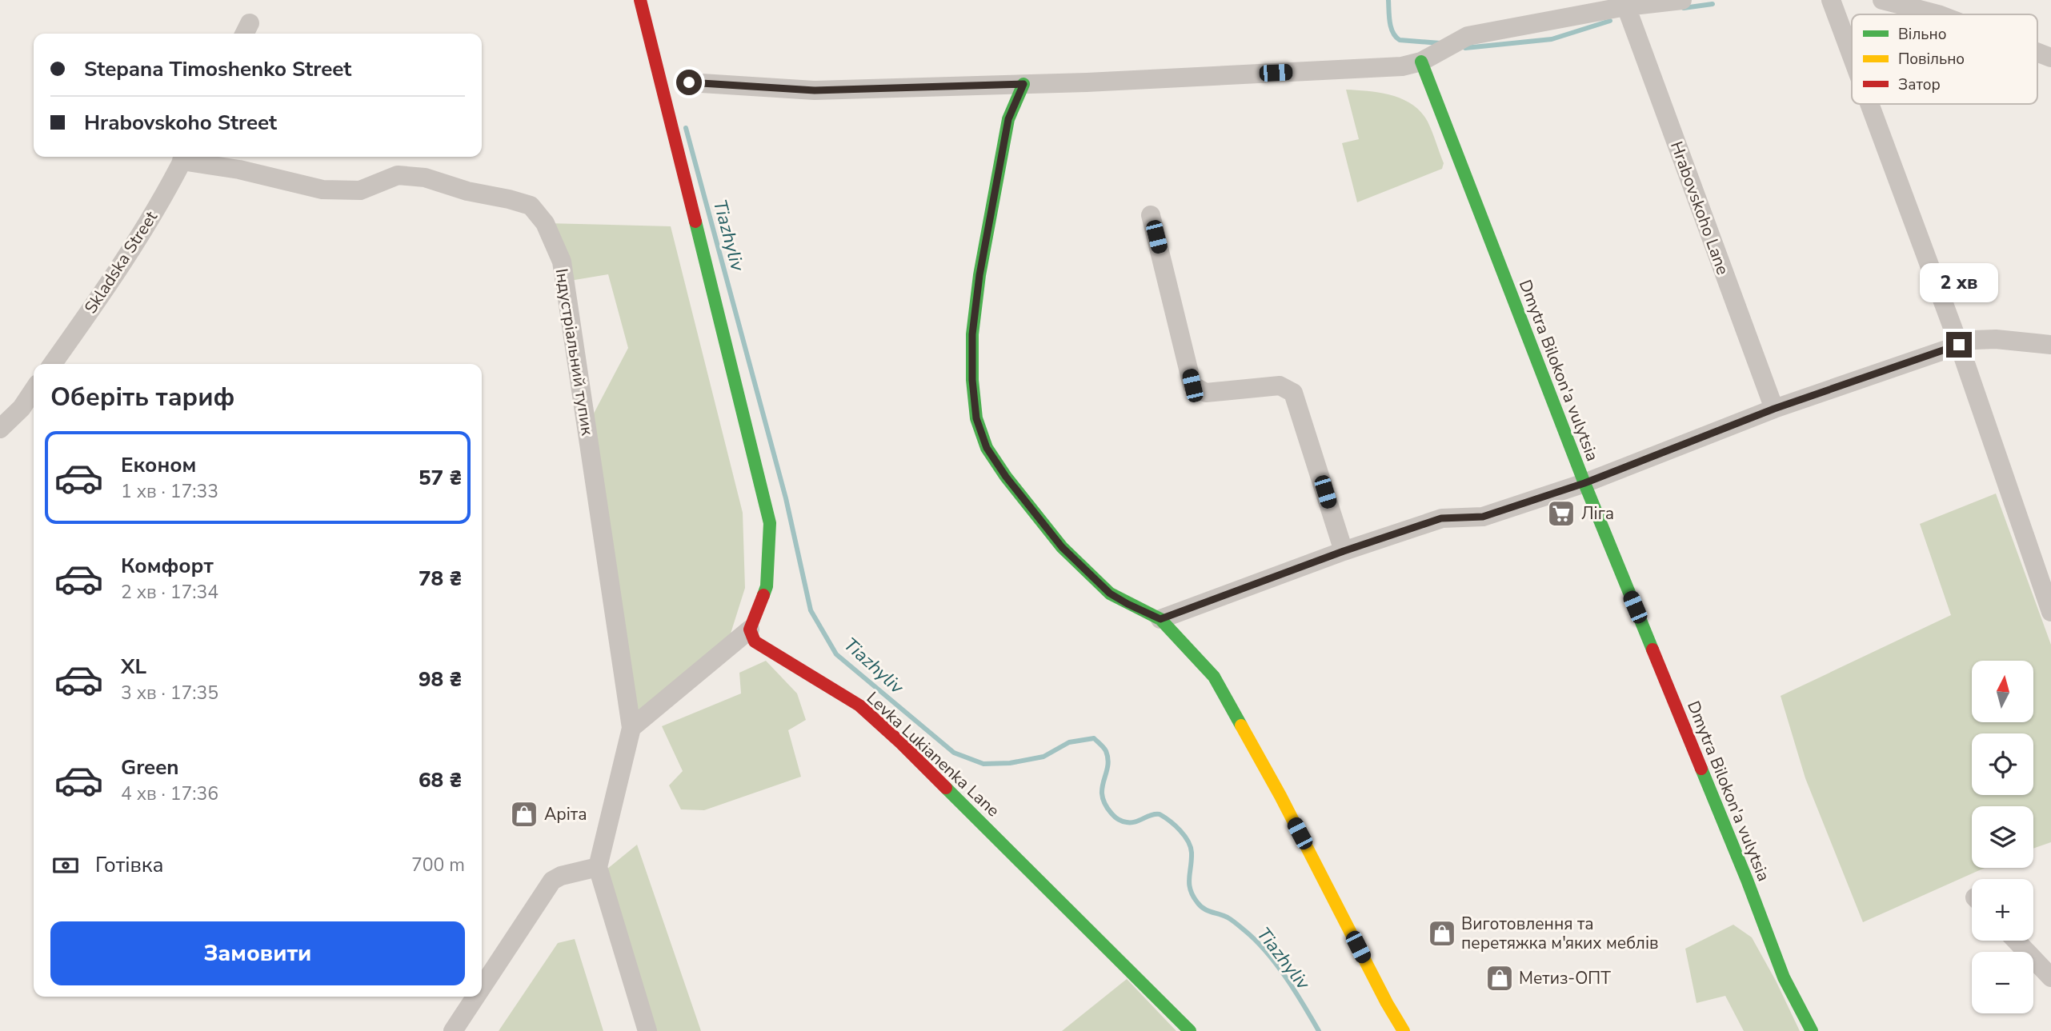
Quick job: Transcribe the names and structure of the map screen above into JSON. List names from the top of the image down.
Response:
{
  "streets": {
    "street": [
      "Hrabovskoho Lane",
      "Skladska Street",
      "Індустріальний тупик",
      "Dmytra Bilokon'a vulytsia",
      "Levka Lukianenka Lane"
    ]
  },
  "crossings": [
    ["Skladska Street", "Індустріальний тупик"]
  ],
  "water": ["Tiazhyliv"],
  "places": {
    "supermarket": ["Ліга"],
    "shop": ["Аріта", "Виготовлення та перетяжка м'яких меблів", "Метиз-ОПТ"]
  },
  "legend": ["Вільно", "Повільно", "Затор"],
  "north": "top",
  "page": {
    "banner": ["Stepana Timoshenko Street", "Hrabovskoho Street"],
    "bubble": "2 хв",
    "heading": "Оберіть тариф",
    "list": [
      {
        "name": "Економ",
        "note": "1 хв · 17:33",
        "value": "57 ₴"
      },
      {
        "name": "Комфорт",
        "note": "2 хв · 17:34",
        "value": "78 ₴"
      },
      {
        "name": "XL",
        "note": "3 хв · 17:35",
        "value": "98 ₴"
      },
      {
        "name": "Green",
        "note": "4 хв · 17:36",
        "value": "68 ₴"
      }
    ],
    "map_buttons": ["+", "−"],
    "pay": ["Готівка", "700 m"],
    "buttons": "Замовити"
  }
}
